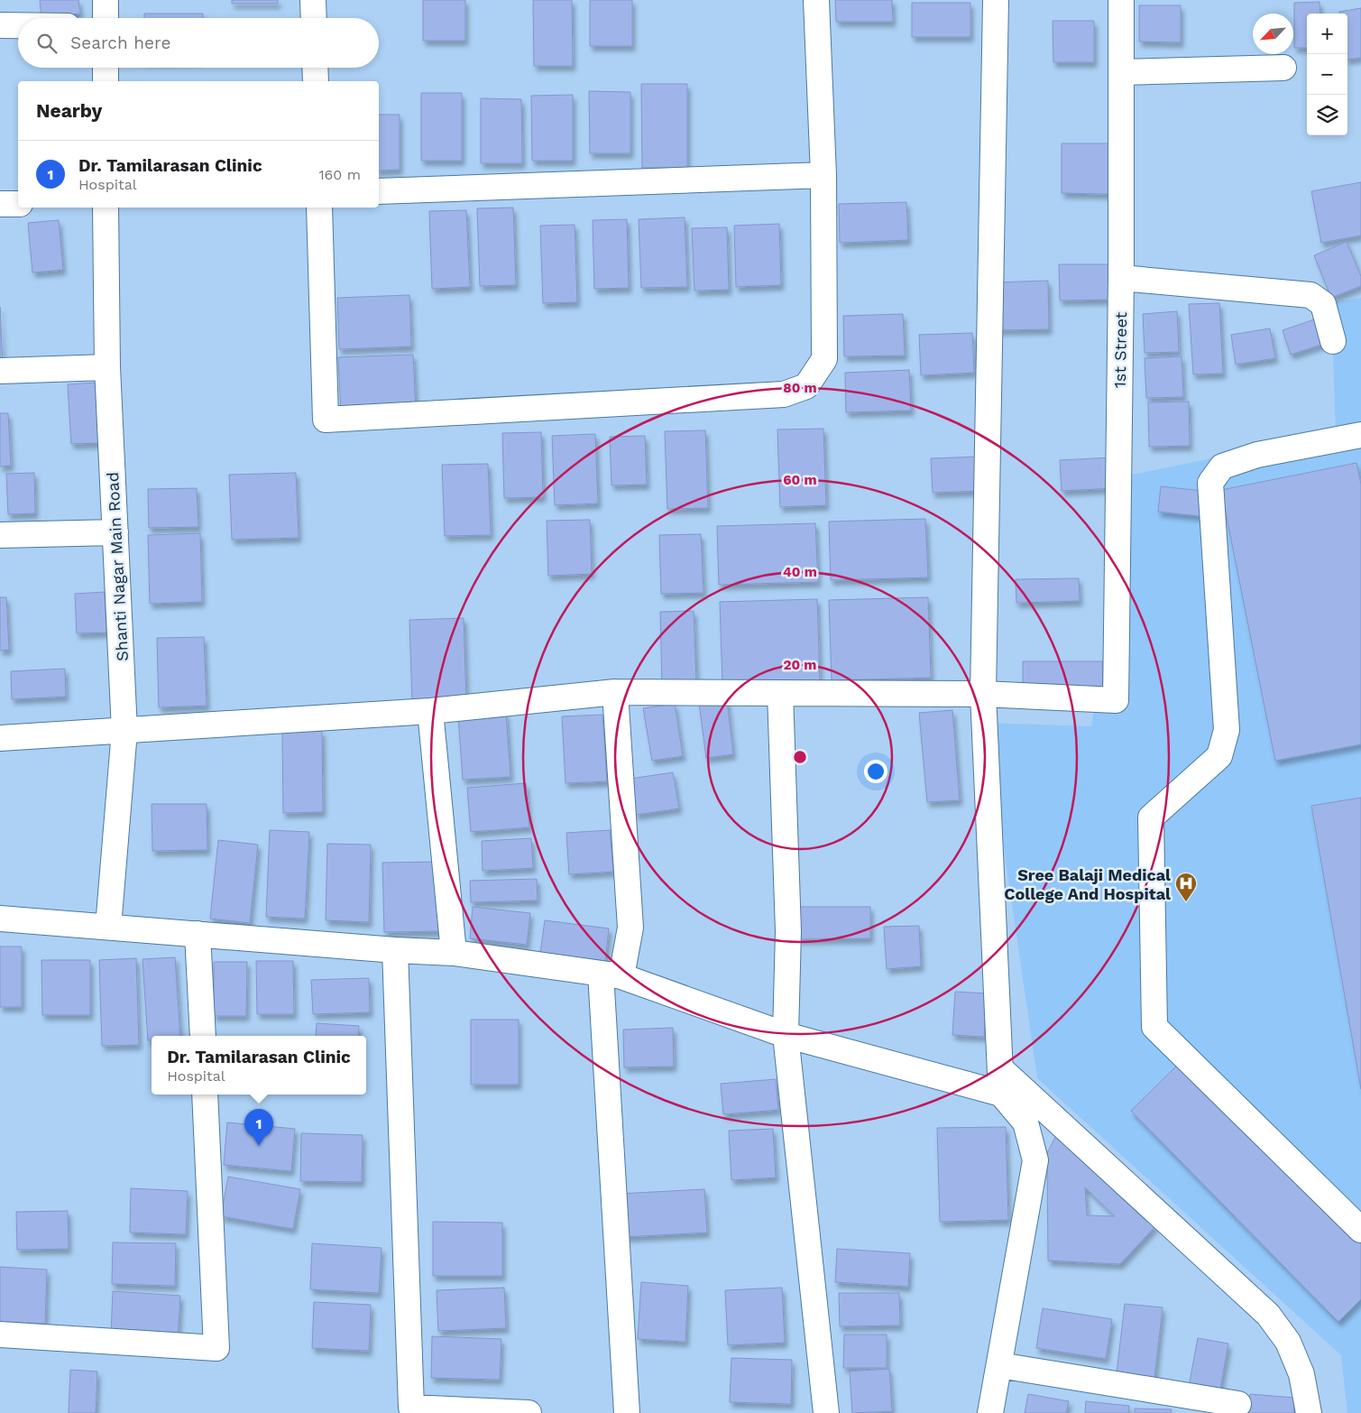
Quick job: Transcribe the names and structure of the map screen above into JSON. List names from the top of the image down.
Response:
{
  "streets": {
    "street": ["1st Street", "Shanti Nagar Main Road"]
  },
  "places": {
    "hospital": ["Sree Balaji Medical College And Hospital"]
  },
  "north": "bottom left",
  "page": {
    "map_buttons": ["+", "−"],
    "search": "Search here",
    "heading": "Nearby",
    "list": [
      {
        "mark": "1",
        "name": "Dr. Tamilarasan Clinic",
        "note": "Hospital",
        "value": "160 m"
      }
    ],
    "popup": ["Dr. Tamilarasan Clinic", "Hospital"],
    "pins": "1"
  },
  "rings": [
    "80 m",
    "60 m",
    "40 m",
    "20 m"
  ]
}
